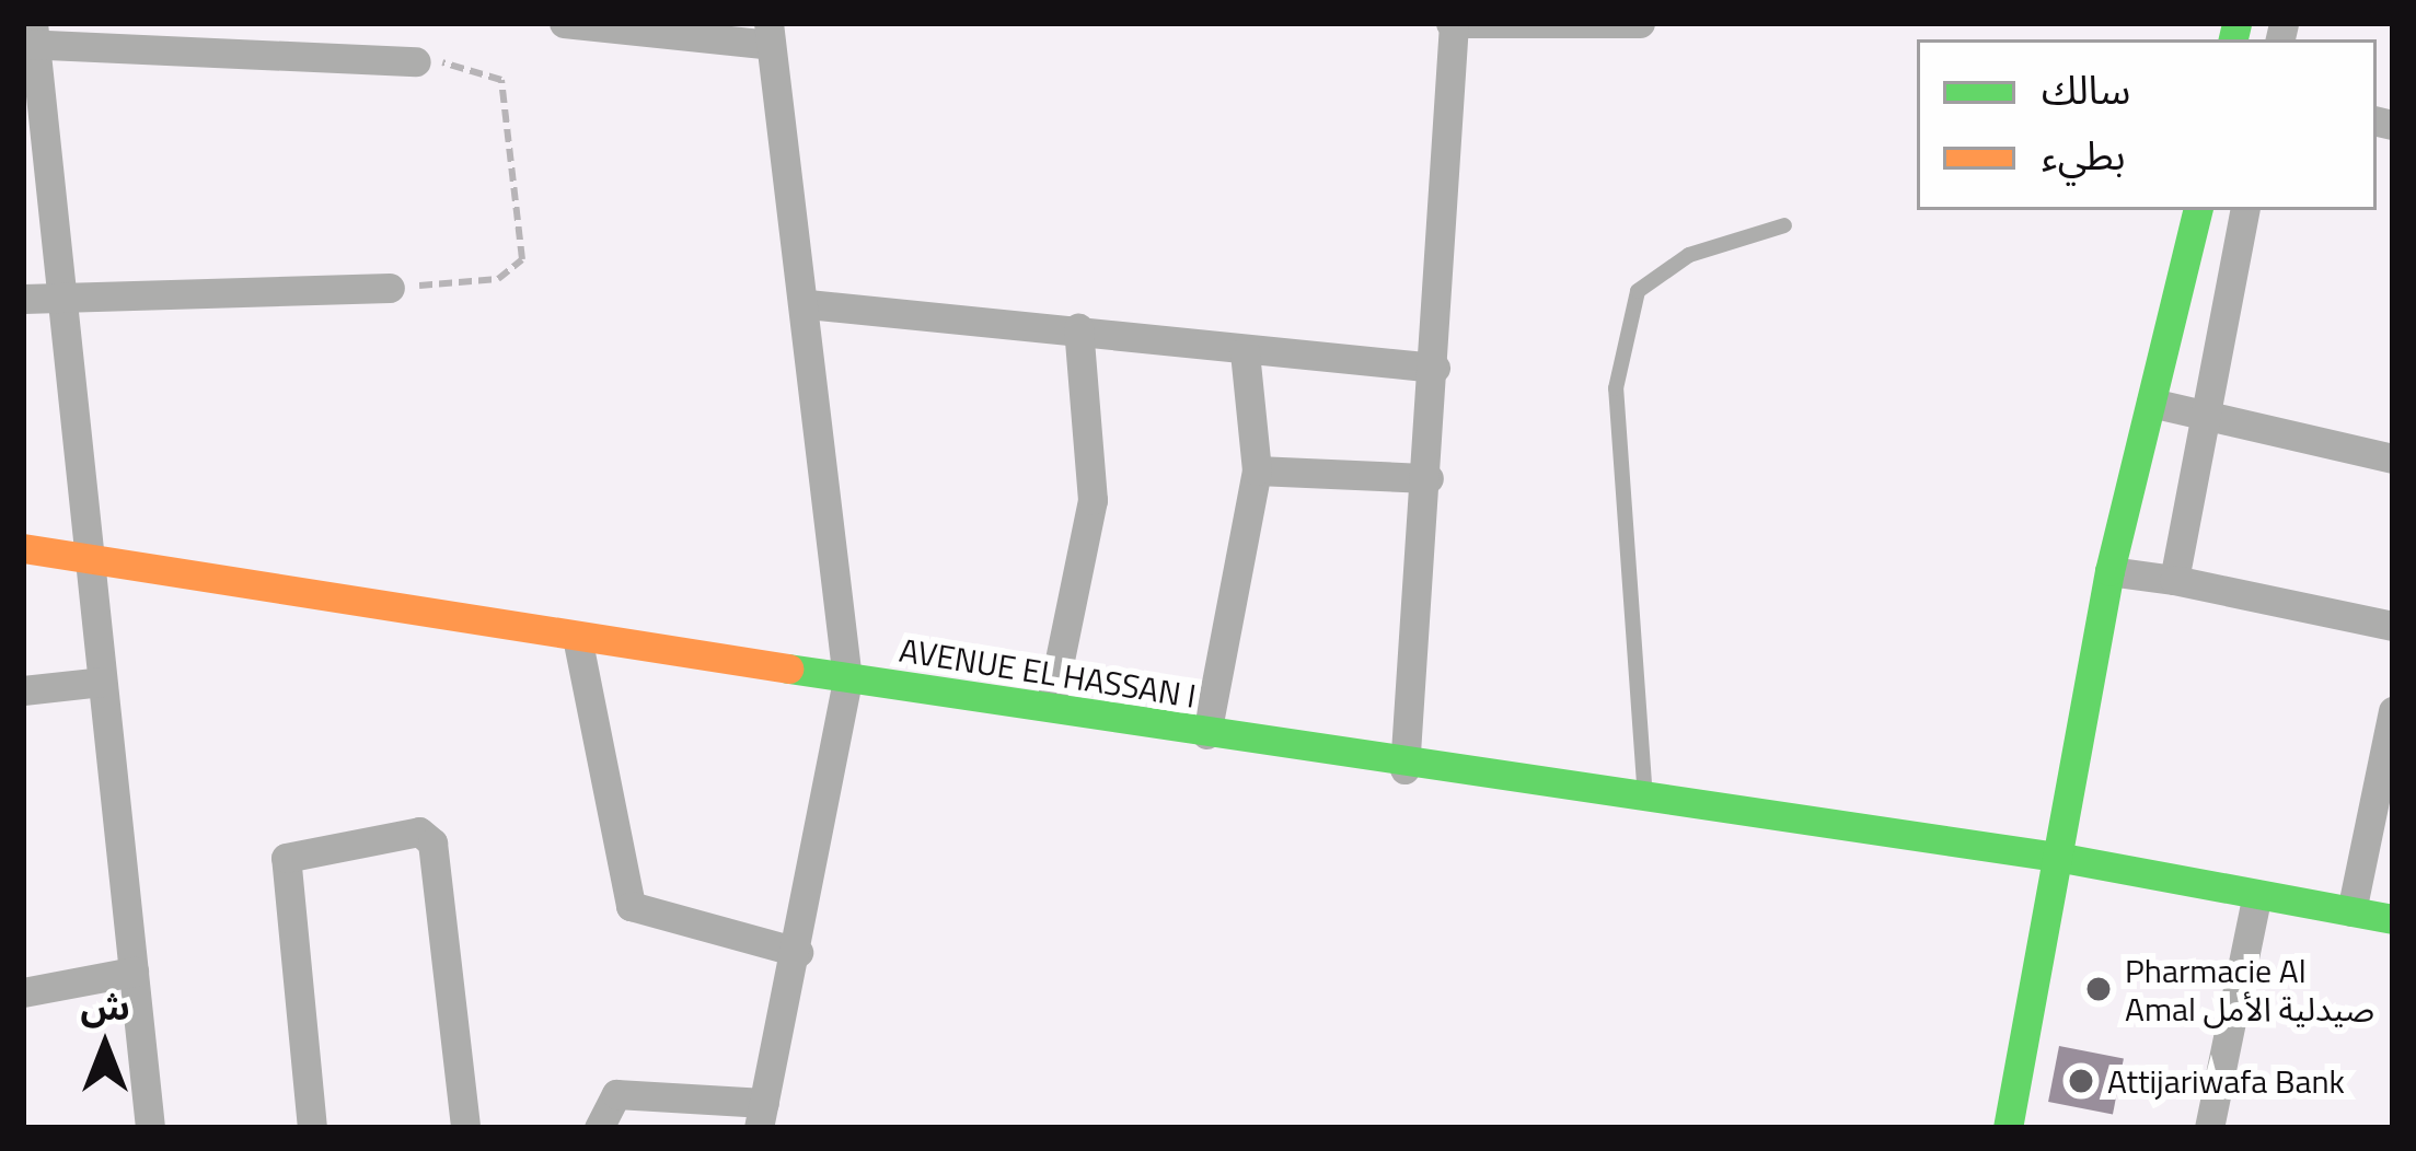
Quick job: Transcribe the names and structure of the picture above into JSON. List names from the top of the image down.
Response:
{
  "streets": {
    "street": ["AVENUE EL HASSAN I"]
  },
  "places": ["Pharmacie Al Amal صيدلية الأمل", "Attijariwafa Bank"],
  "legend": ["سالك", "بطيء"],
  "north": "top"
}
